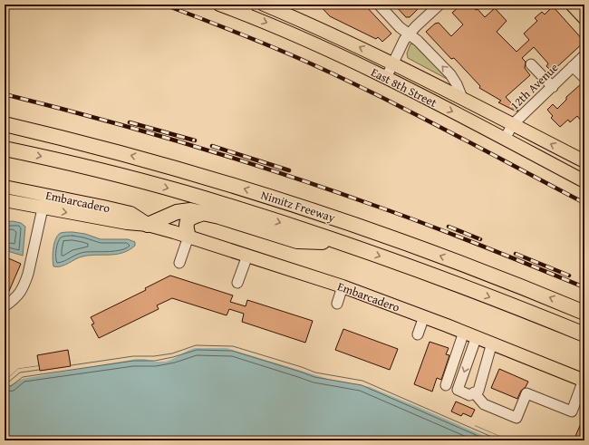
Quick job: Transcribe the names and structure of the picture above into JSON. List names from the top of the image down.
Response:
{
  "streets": {
    "highway": ["Nimitz Freeway"],
    "main road": ["East 8th Street", "Embarcadero"],
    "street": ["12th Avenue"]
  },
  "crossings": [
    ["12th Avenue", "East 8th Street"]
  ]
}
